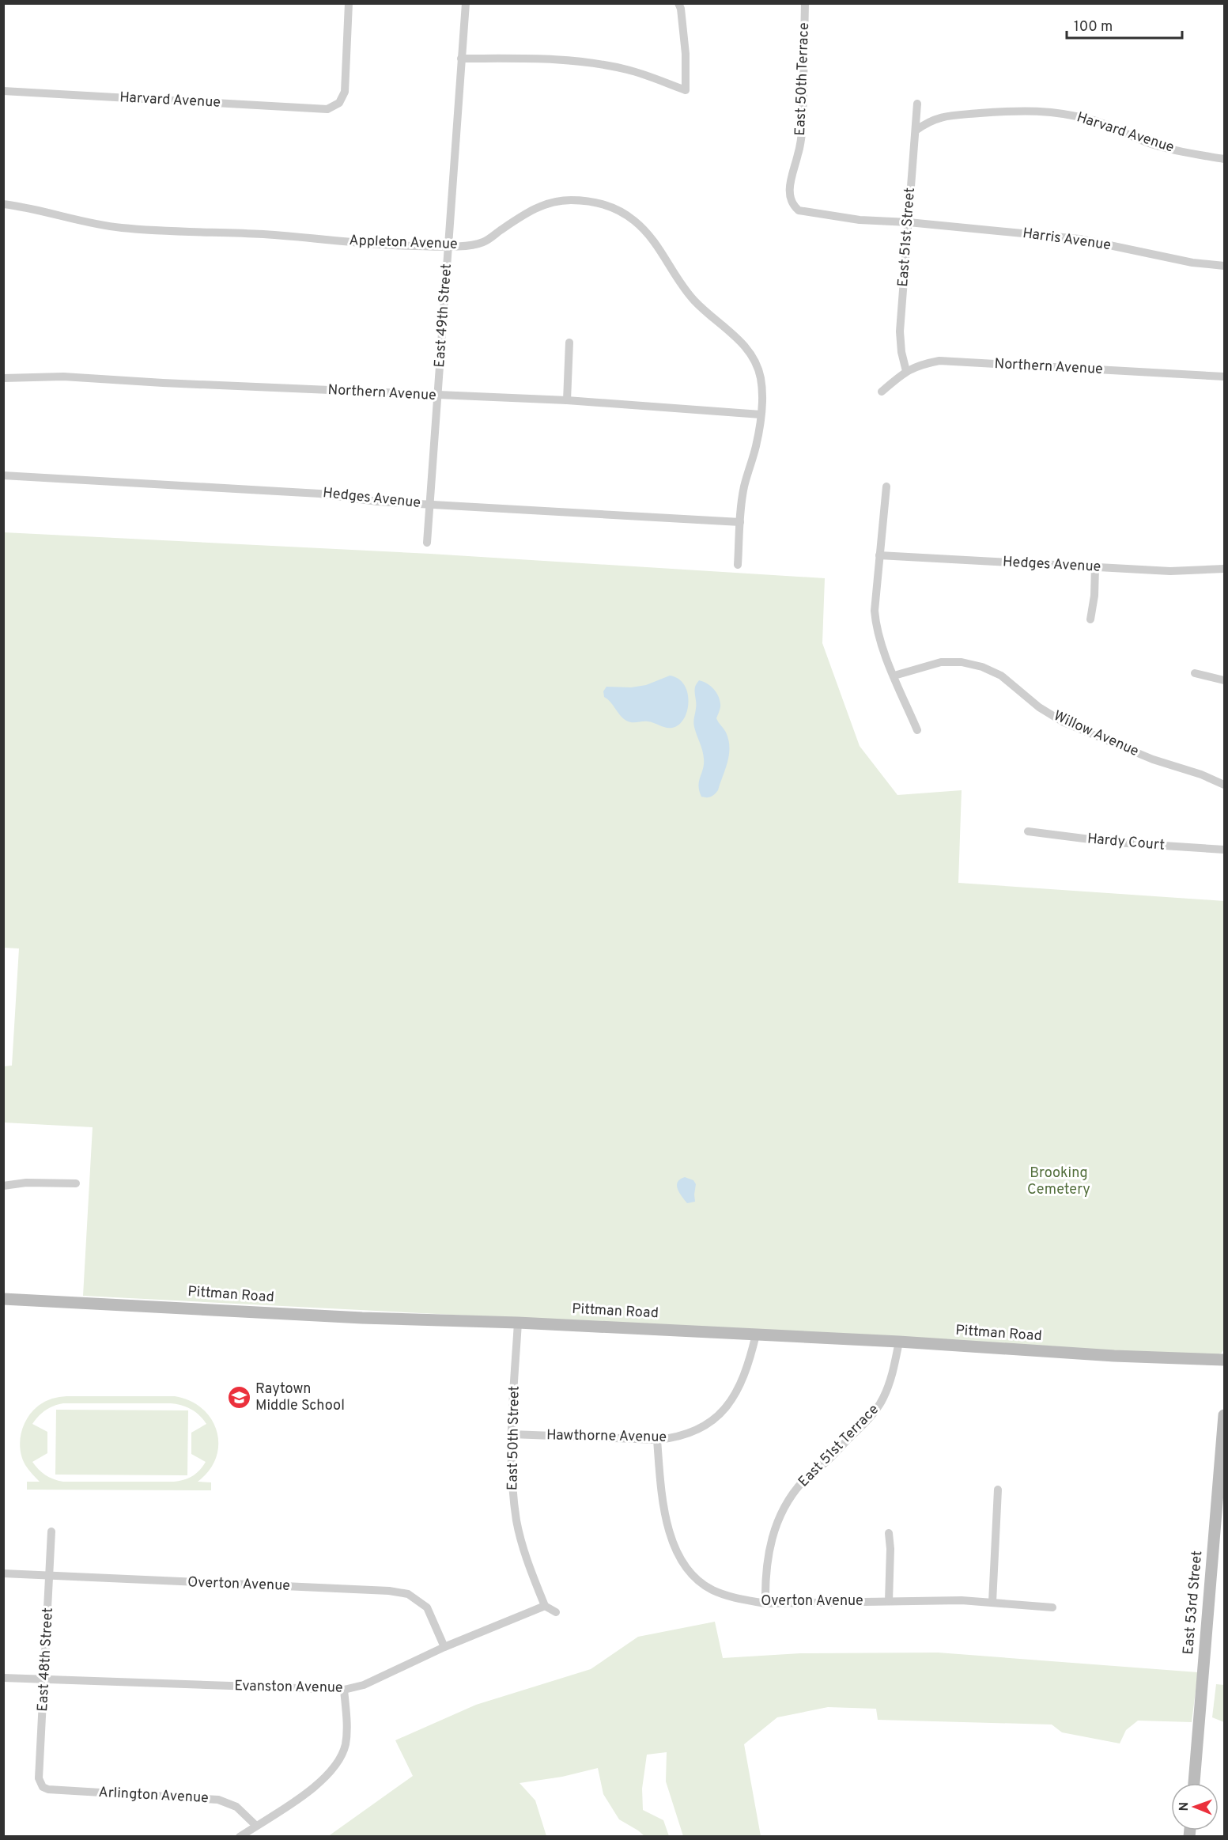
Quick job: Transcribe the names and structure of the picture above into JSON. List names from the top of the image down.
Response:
{
  "streets": {
    "street": [
      "East 50th Terrace",
      "Harvard Avenue",
      "East 51st Street",
      "Harris Avenue",
      "Appleton Avenue",
      "East 49th Street",
      "Northern Avenue",
      "Hedges Avenue",
      "Willow Avenue",
      "Hardy Court",
      "Pittman Road",
      "Hawthorne Avenue",
      "East 50th Street",
      "East 51st Terrace",
      "Overton Avenue",
      "East 53rd Street",
      "East 48th Street",
      "Evanston Avenue",
      "Arlington Avenue"
    ]
  },
  "crossings": [
    ["East 50th Terrace", "East 51st Street"],
    ["East 50th Terrace", "Harris Avenue"],
    ["Harvard Avenue", "East 51st Street"],
    ["East 51st Street", "Harris Avenue"],
    ["East 51st Street", "Northern Avenue"],
    ["Appleton Avenue", "East 49th Street"],
    ["Appleton Avenue", "Northern Avenue"],
    ["East 49th Street", "Northern Avenue"],
    ["East 49th Street", "Hedges Avenue"],
    ["Pittman Road", "Hawthorne Avenue"],
    ["Pittman Road", "East 50th Street"],
    ["Pittman Road", "East 51st Terrace"],
    ["Hawthorne Avenue", "East 50th Street"],
    ["Hawthorne Avenue", "Overton Avenue"],
    ["East 50th Street", "Evanston Avenue"],
    ["East 51st Terrace", "Overton Avenue"],
    ["Overton Avenue", "East 48th Street"],
    ["Overton Avenue", "Evanston Avenue"],
    ["East 48th Street", "Evanston Avenue"],
    ["East 48th Street", "Arlington Avenue"]
  ],
  "parks": ["Brooking Cemetery"],
  "places": {
    "school or university": ["Raytown Middle School"]
  },
  "scale_bar": "100 m",
  "north": "left"
}
